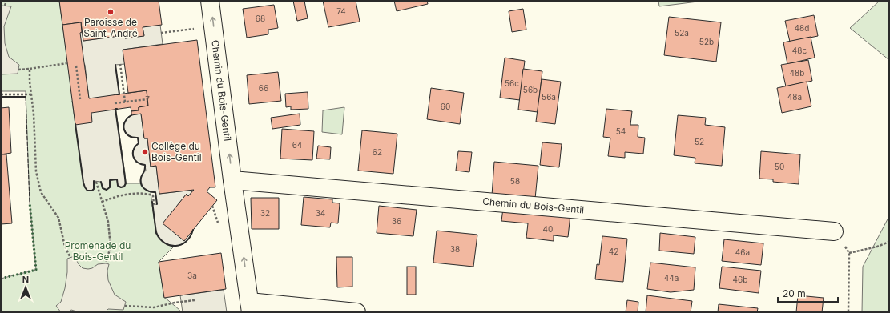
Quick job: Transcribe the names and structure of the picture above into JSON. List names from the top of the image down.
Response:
{
  "streets": {
    "street": ["Chemin du Bois-Gentil"]
  },
  "parks": ["Promenade du Bois-Gentil"],
  "places": ["Paroisse de Saint-André", "Collège du Bois-Gentil"],
  "house_numbers": [
    "74",
    "68",
    "48d",
    "52a",
    "52b",
    "48c",
    "48b",
    "56c",
    "66",
    "56b",
    "56a",
    "48a",
    "7",
    "60",
    "54",
    "52",
    "64",
    "62",
    "50",
    "58",
    "32",
    "34",
    "36",
    "40",
    "38",
    "42",
    "46a",
    "3a",
    "44a",
    "46b"
  ],
  "scale_bar": "20 m",
  "north": "top"
}
